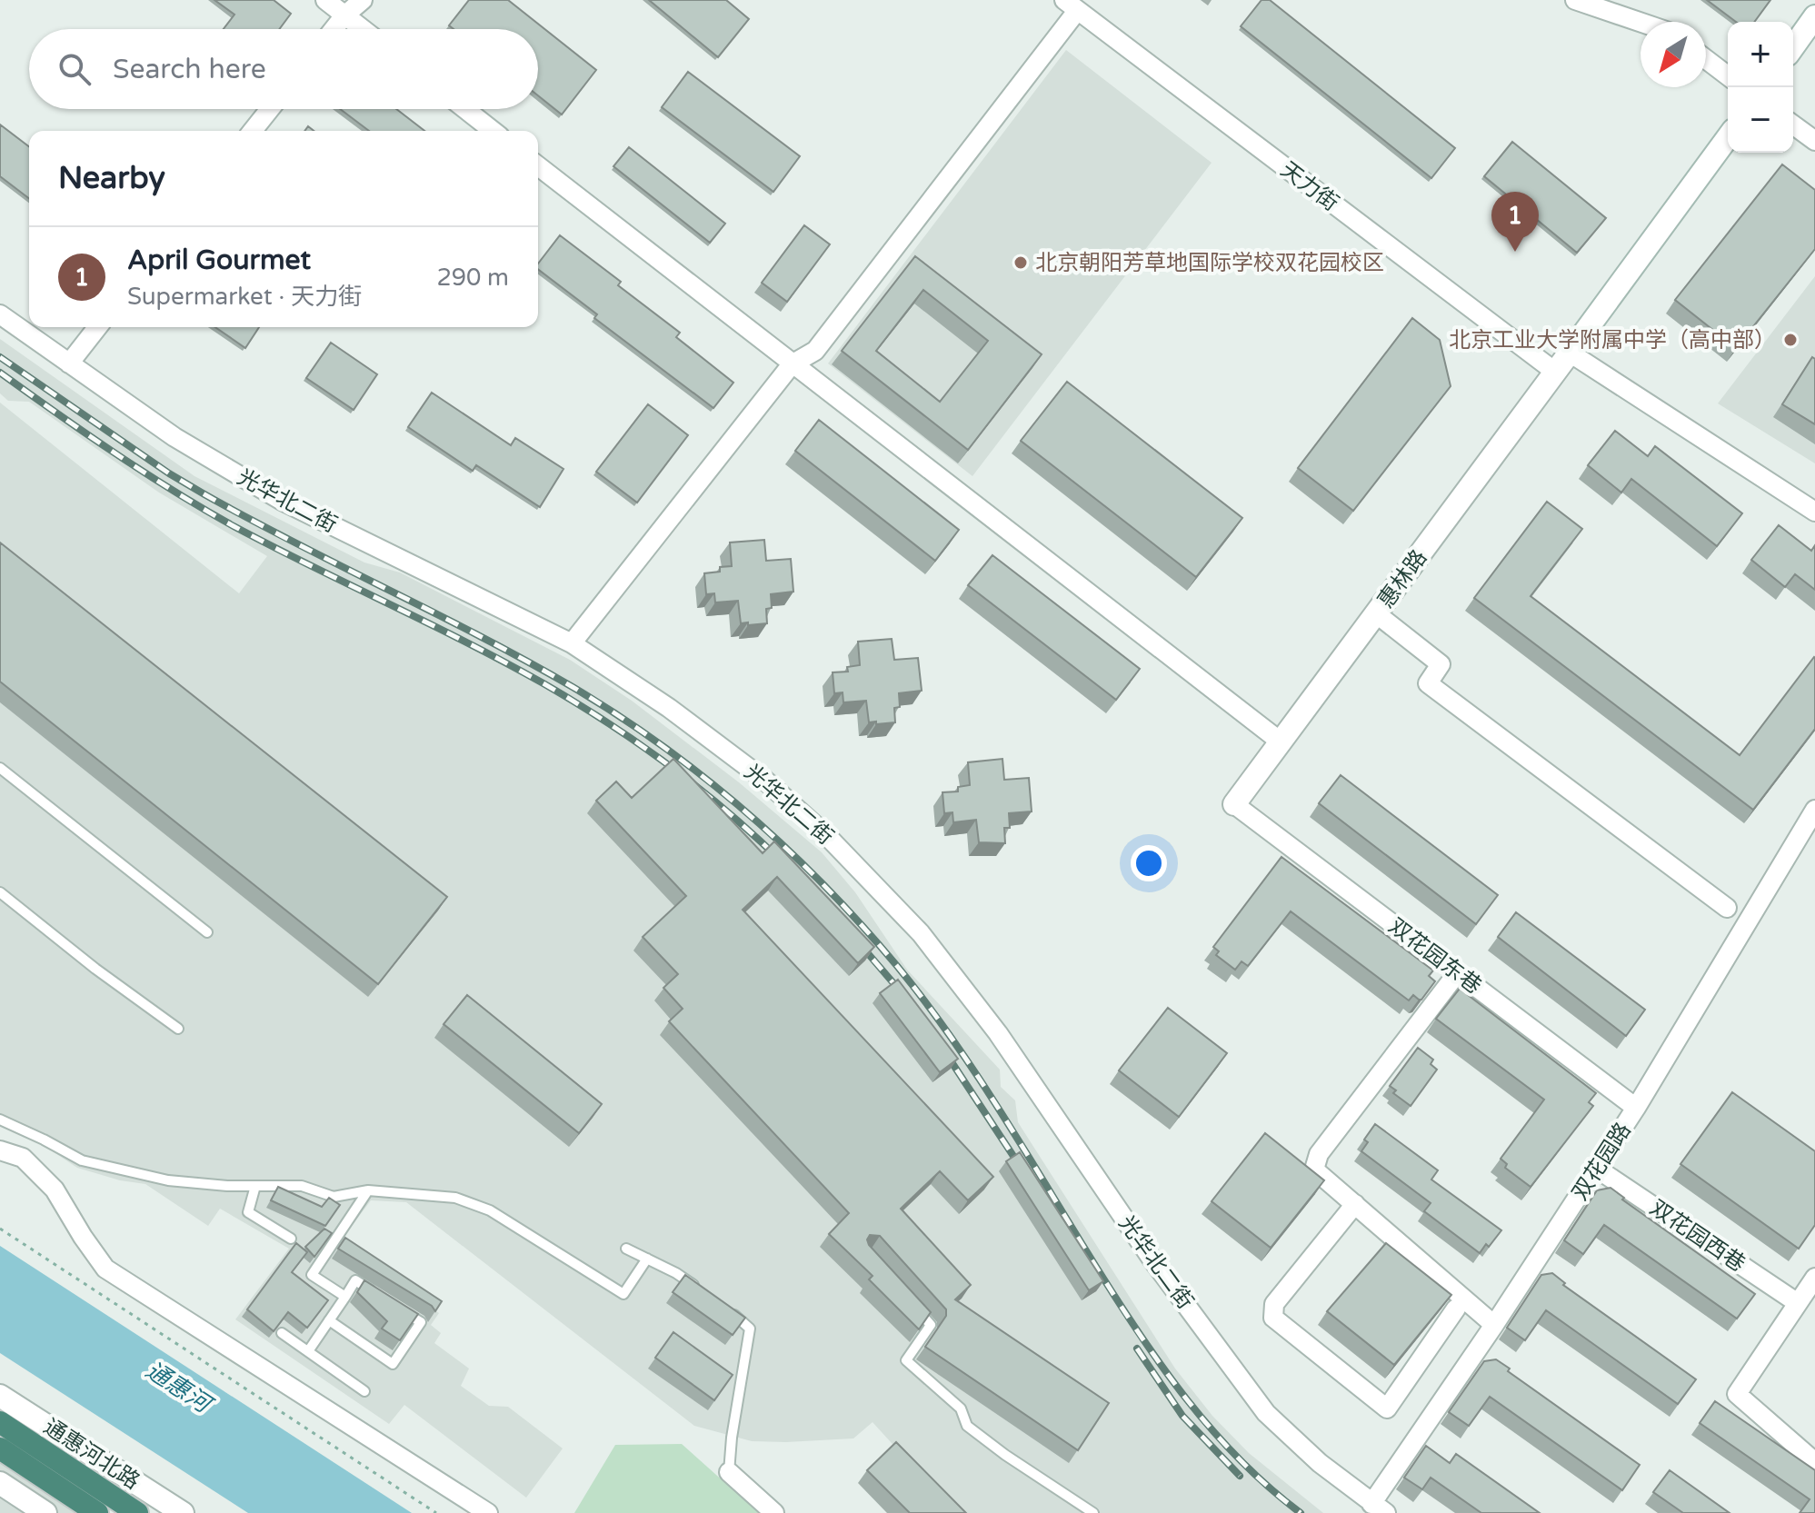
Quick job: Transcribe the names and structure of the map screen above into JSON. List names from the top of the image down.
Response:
{
  "streets": {
    "highway": ["通惠河北路"],
    "street": [
      "天力街",
      "光华北二街",
      "惠林路",
      "双花园东巷",
      "双花园路",
      "双花园西巷"
    ]
  },
  "crossings": [
    ["天力街", "惠林路"],
    ["光华北二街", "双花园路"],
    ["惠林路", "双花园东巷"],
    ["双花园东巷", "双花园路"],
    ["双花园路", "双花园西巷"]
  ],
  "water": ["通惠河"],
  "places": ["北京朝阳芳草地国际学校双花园校区", "北京工业大学附属中学（高中部）"],
  "north": "bottom left",
  "page": {
    "map_buttons": ["+", "−"],
    "search": "Search here",
    "heading": "Nearby",
    "pins": "1",
    "list": [
      {
        "mark": "1",
        "name": "April Gourmet",
        "note": "Supermarket · 天力街",
        "value": "290 m"
      }
    ]
  }
}
